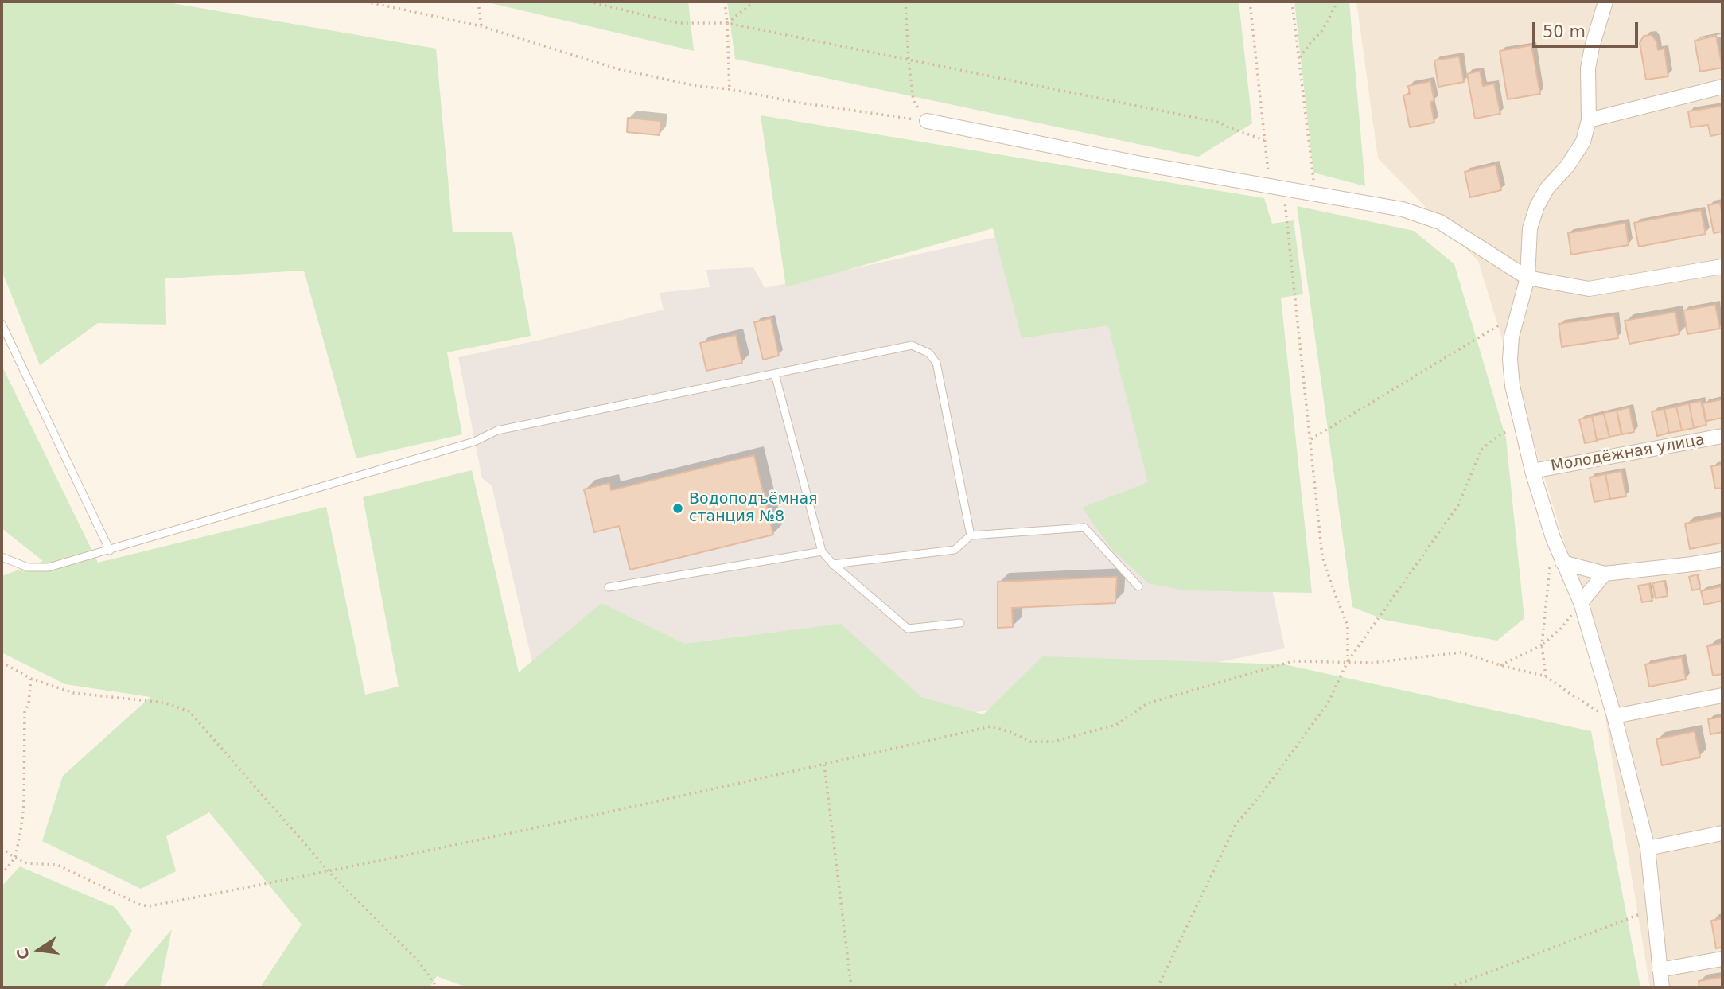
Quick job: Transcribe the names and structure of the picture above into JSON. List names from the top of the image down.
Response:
{
  "streets": {
    "street": ["Молодёжная улица"]
  },
  "places": ["Водоподъёмная станция №8"],
  "scale_bar": "50 m",
  "north": "left"
}
